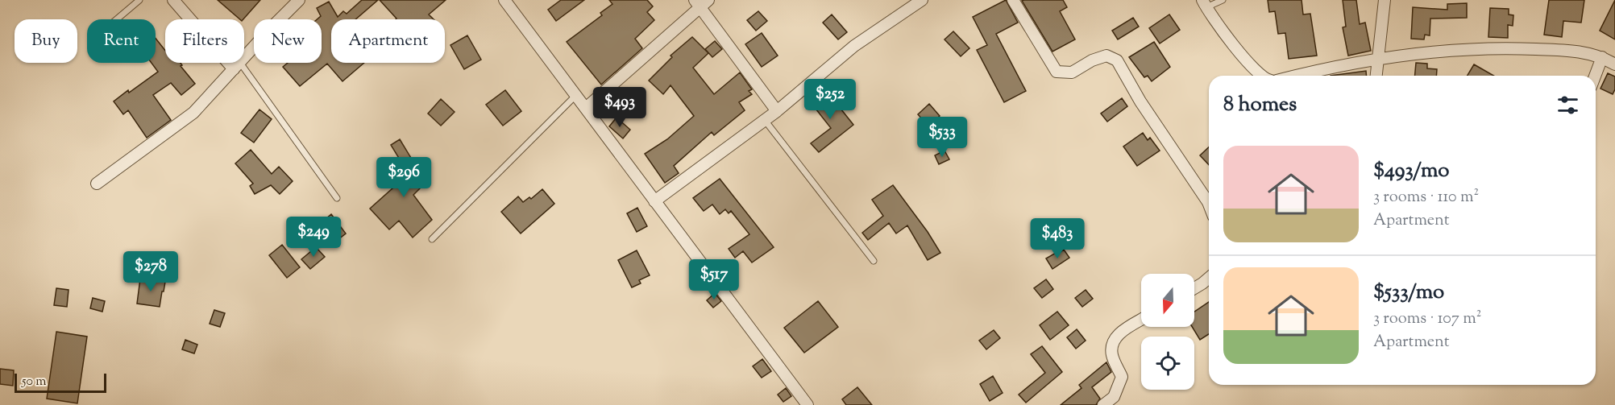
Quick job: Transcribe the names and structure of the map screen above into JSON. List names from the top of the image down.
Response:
{
  "scale_bar": "50 m",
  "north": "bottom",
  "page": {
    "chip": [
      "Buy",
      "Rent",
      "Filters",
      "New",
      "Apartment"
    ],
    "heading": "8 homes",
    "price": [
      "$252",
      "$493",
      "$533",
      "$296",
      "$249",
      "$483",
      "$278",
      "$517"
    ],
    "list": [
      {
        "name": "$493/mo",
        "note": "3 rooms · 110 m² · Apartment"
      },
      {
        "name": "$533/mo",
        "note": "3 rooms · 107 m² · Apartment"
      }
    ],
    "scale": "50 m"
  }
}
